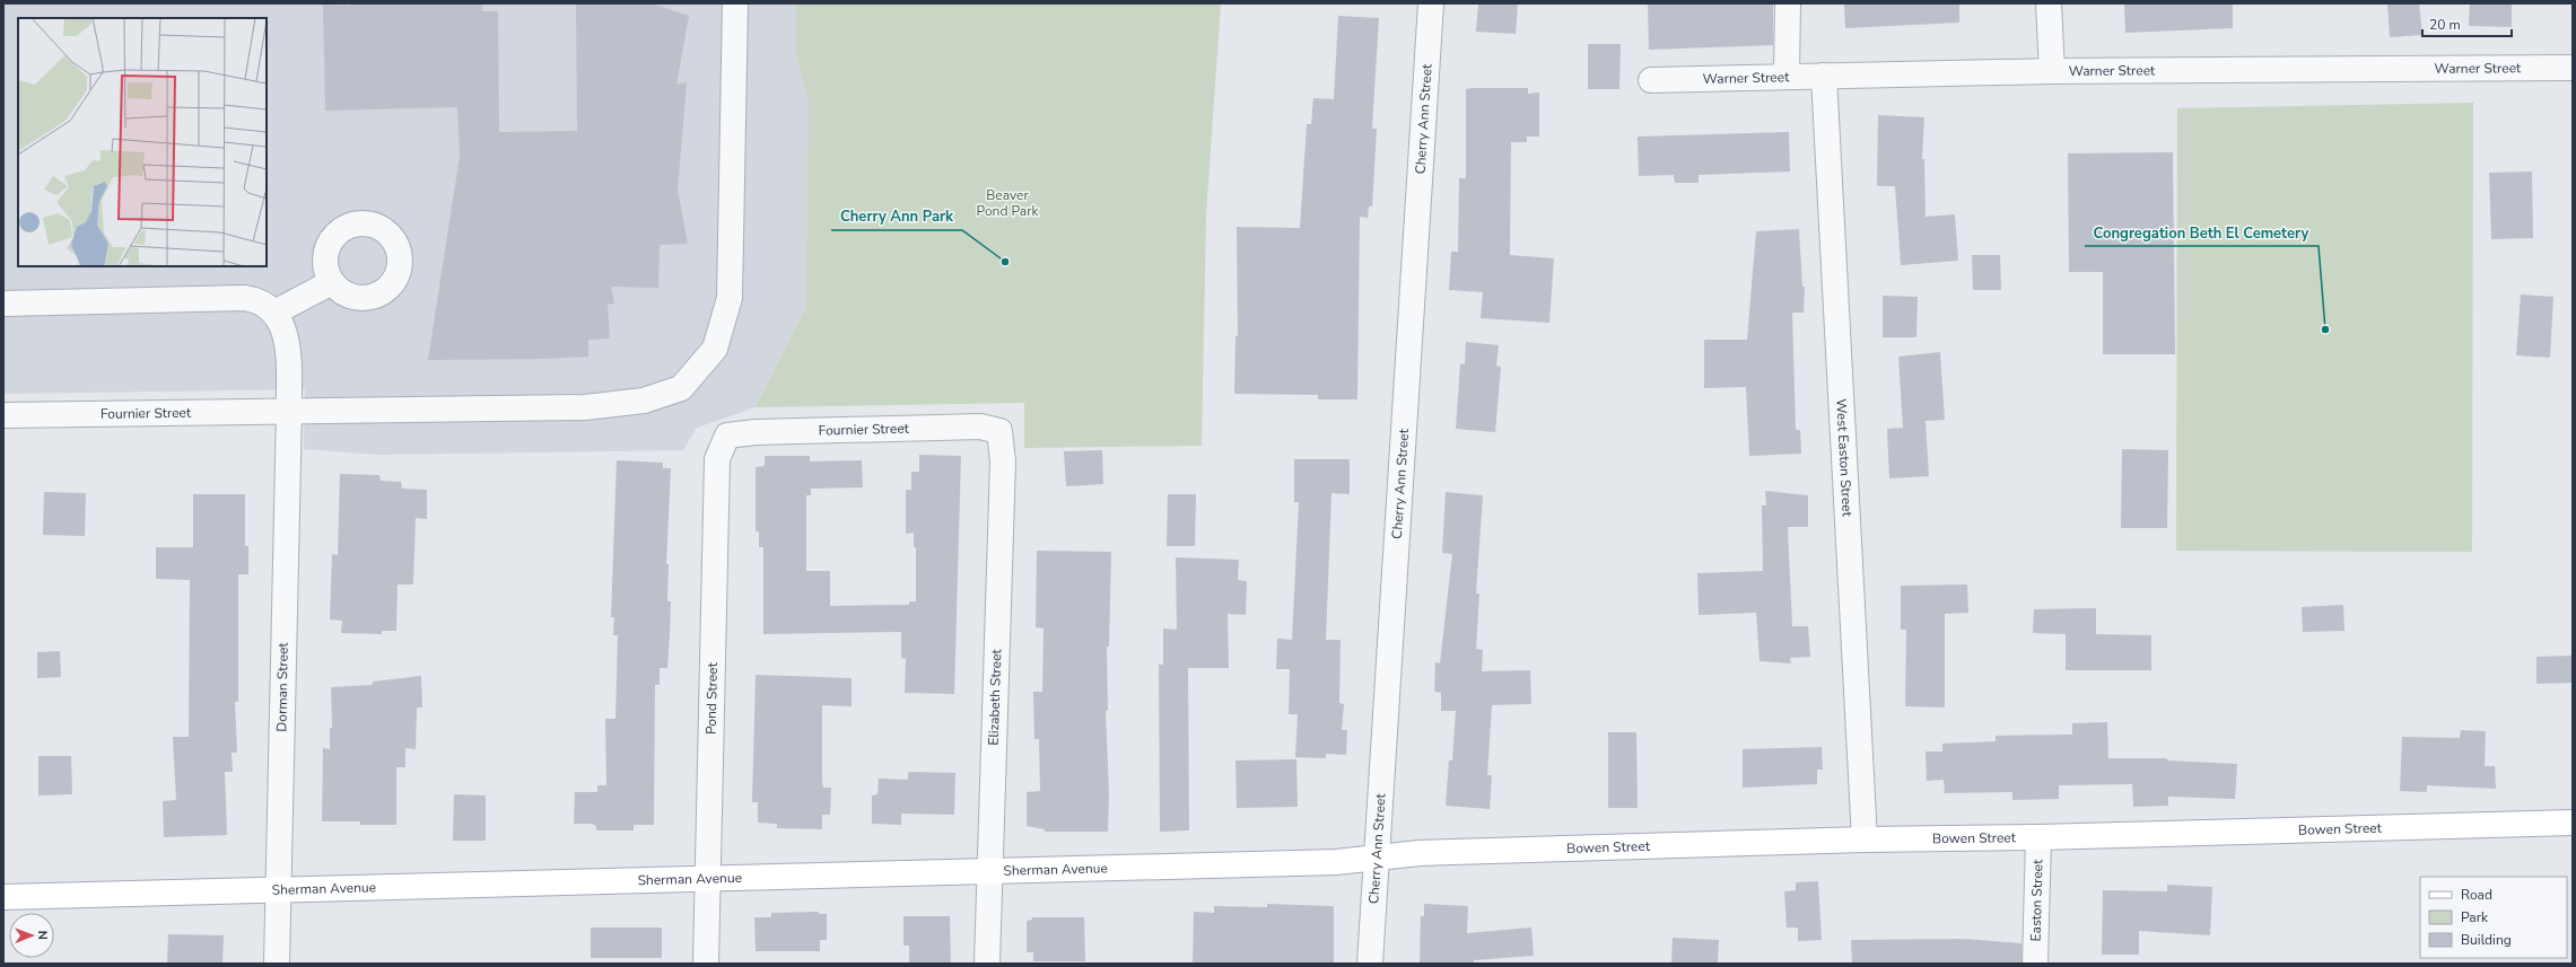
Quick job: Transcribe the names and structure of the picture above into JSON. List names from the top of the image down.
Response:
{
  "streets": {
    "main road": ["Bowen Street", "Sherman Avenue"],
    "street": [
      "Warner Street",
      "Cherry Ann Street",
      "Fournier Street",
      "West Easton Street",
      "Dorman Street",
      "Elizabeth Street",
      "Pond Street",
      "Easton Street"
    ]
  },
  "crossings": [
    ["Warner Street", "West Easton Street"],
    ["Cherry Ann Street", "Bowen Street"],
    ["Cherry Ann Street", "Sherman Avenue"],
    ["Fournier Street", "Dorman Street"],
    ["Fournier Street", "Elizabeth Street"],
    ["Fournier Street", "Pond Street"],
    ["West Easton Street", "Bowen Street"],
    ["Dorman Street", "Sherman Avenue"],
    ["Elizabeth Street", "Sherman Avenue"],
    ["Pond Street", "Sherman Avenue"],
    ["Bowen Street", "Sherman Avenue"],
    ["Bowen Street", "Easton Street"]
  ],
  "parks": ["Beaver Pond Park"],
  "places": ["Cherry Ann Park", "Congregation Beth El Cemetery"],
  "legend": ["Road", "Park", "Building"],
  "scale_bar": "20 m",
  "north": "right"
}
